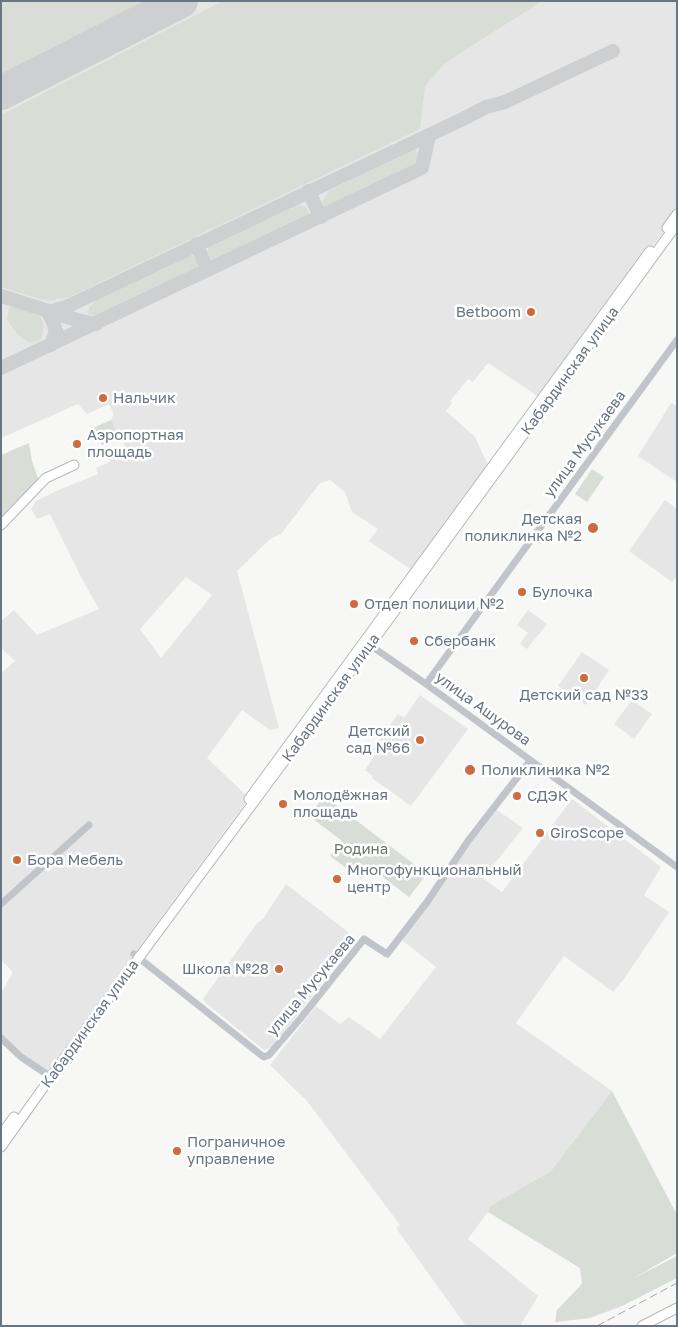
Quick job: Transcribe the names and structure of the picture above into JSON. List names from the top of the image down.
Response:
{
  "streets": {
    "main road": ["Кабардинская улица"],
    "street": ["улица Мусукаева", "улица Ашурова"]
  },
  "crossings": [
    ["Кабардинская улица", "улица Мусукаева"],
    ["Кабардинская улица", "улица Ашурова"],
    ["улица Мусукаева", "улица Ашурова"]
  ],
  "parks": ["Родина"],
  "places": [
    "Betboom",
    "Нальчик",
    "Аэропортная площадь",
    "Детская поликлинка №2",
    "Булочка",
    "Отдел полиции №2",
    "Сбербанк",
    "Детский сад №33",
    "Детский сад №66",
    "Поликлиника №2",
    "СДЭК",
    "Молодёжная площадь",
    "GiroScope",
    "Бора Мебель",
    "Многофункциональный центр",
    "Школа №28",
    "Пограничное управление"
  ]
}
